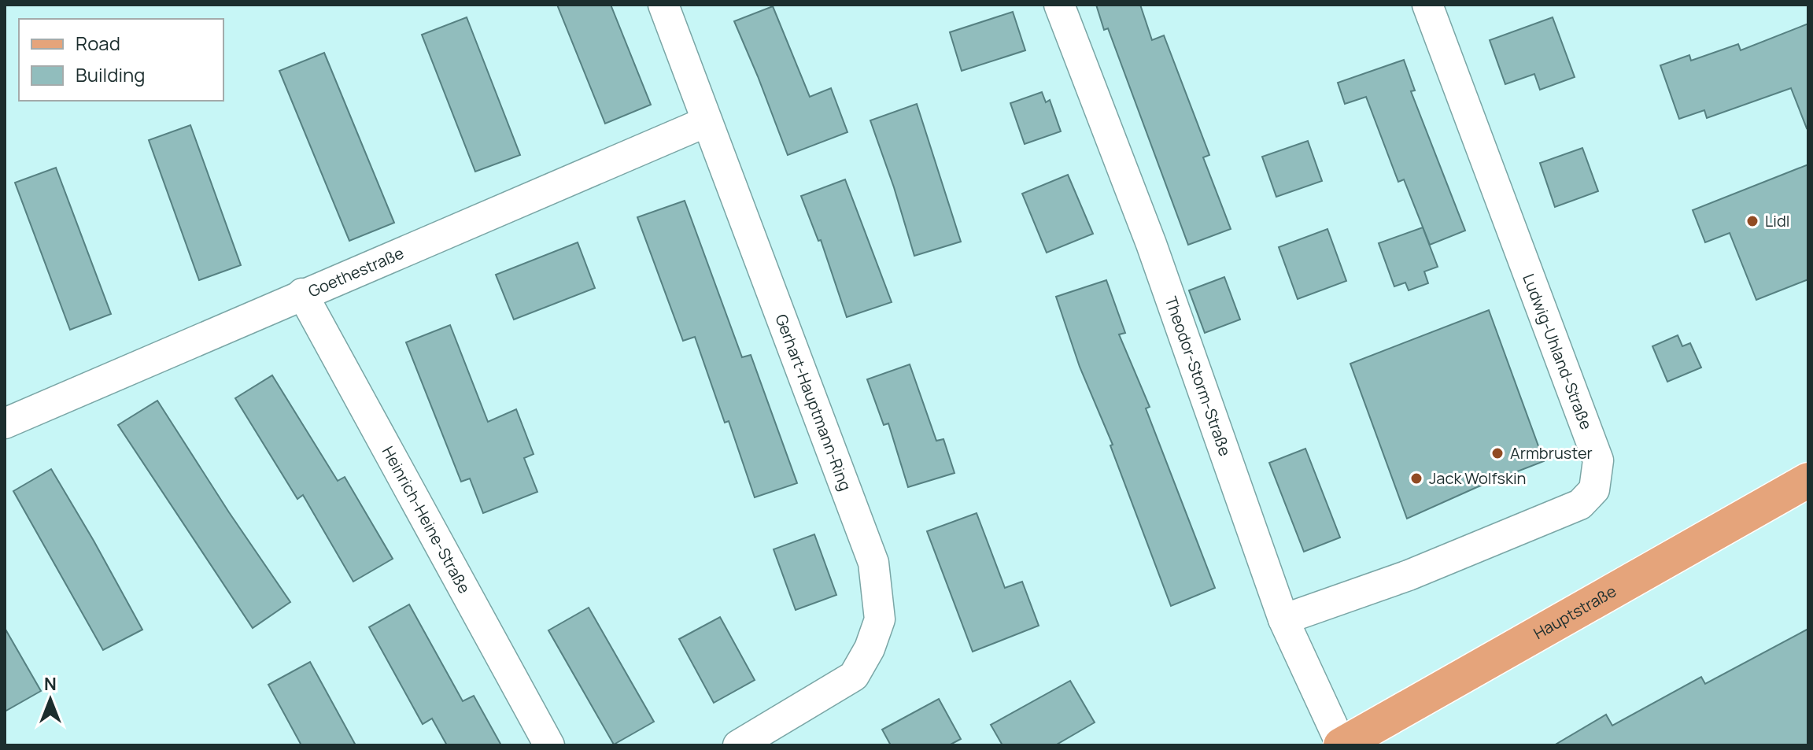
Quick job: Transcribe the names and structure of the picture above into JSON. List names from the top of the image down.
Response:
{
  "streets": {
    "main road": ["Hauptstraße"],
    "street": [
      "Goethestraße",
      "Ludwig-Uhland-Straße",
      "Theodor-Storm-Straße",
      "Gerhart-Hauptmann-Ring",
      "Heinrich-Heine-Straße"
    ]
  },
  "crossings": [
    ["Goethestraße", "Gerhart-Hauptmann-Ring"],
    ["Goethestraße", "Heinrich-Heine-Straße"],
    ["Ludwig-Uhland-Straße", "Theodor-Storm-Straße"],
    ["Theodor-Storm-Straße", "Hauptstraße"]
  ],
  "places": ["Lidl", "Armbruster", "Jack Wolfskin"],
  "legend": ["Road", "Building"],
  "north": "top"
}
